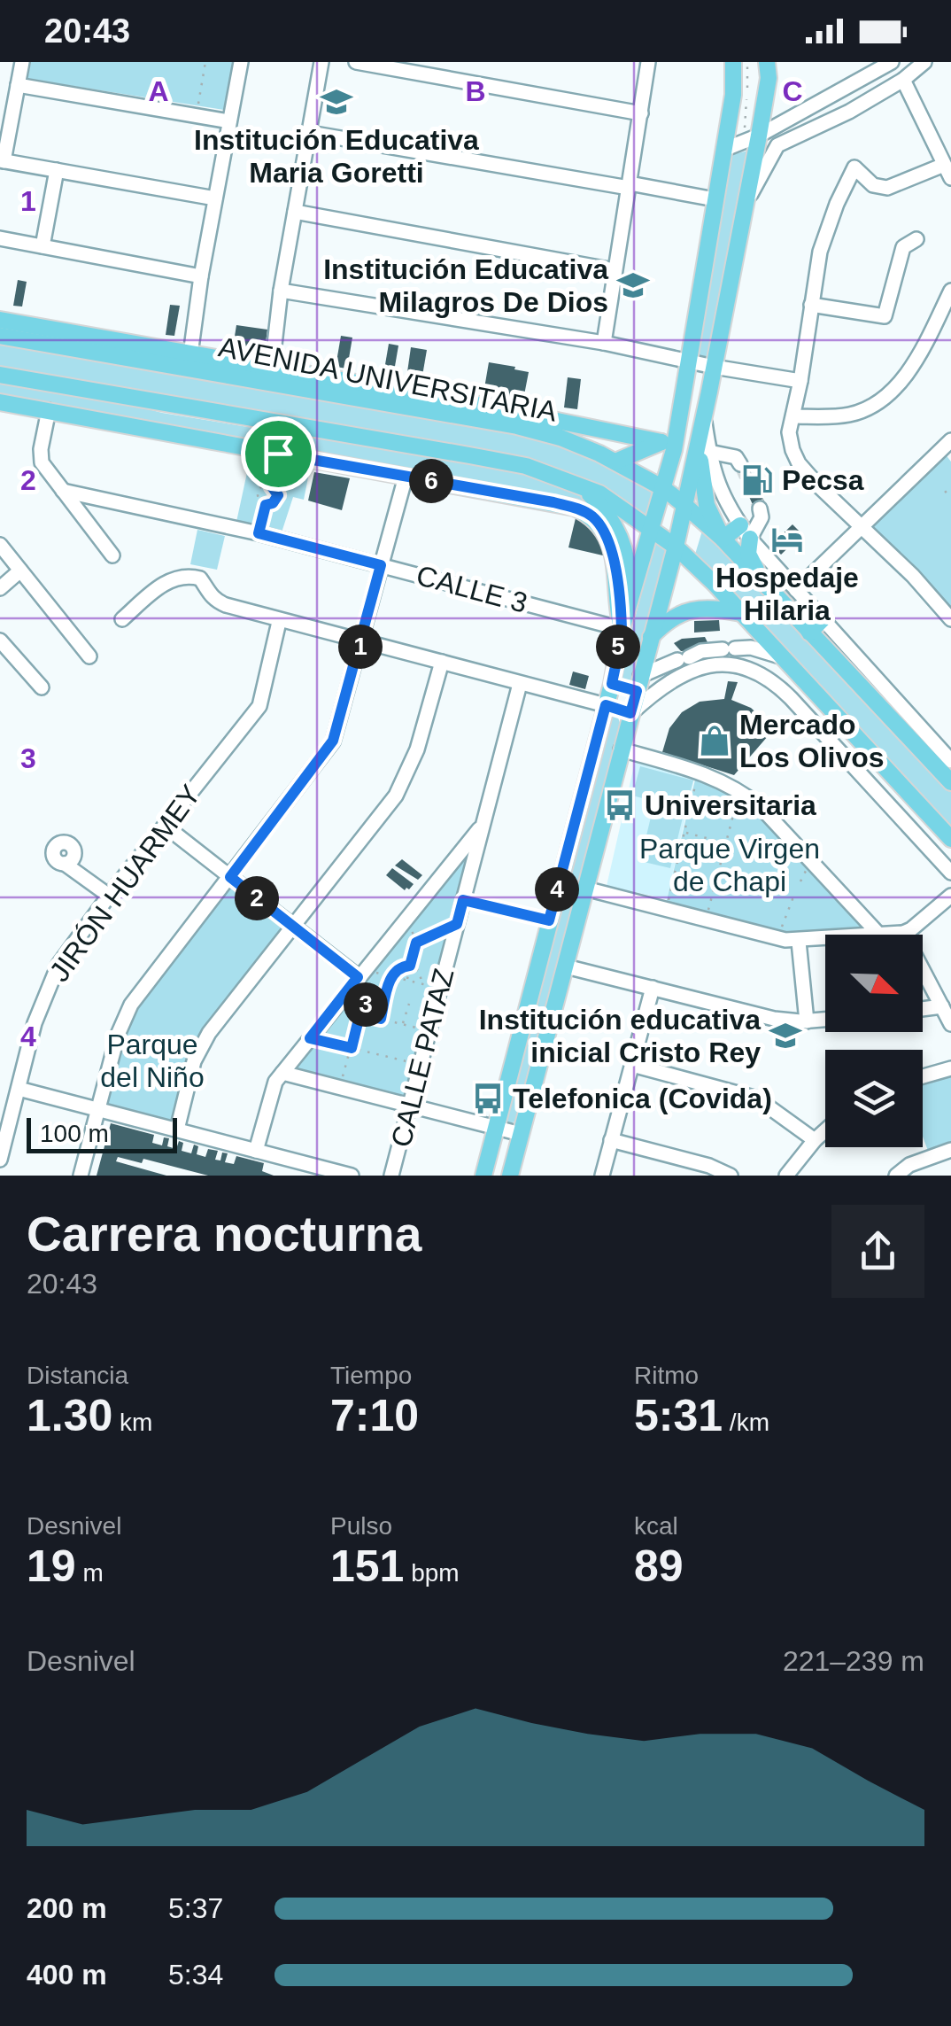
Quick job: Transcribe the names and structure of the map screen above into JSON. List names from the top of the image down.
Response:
{
  "streets": {
    "main road": ["AVENIDA UNIVERSITARIA"],
    "street": ["CALLE 3", "JIRÓN HUARMEY", "CALLE PATAZ"]
  },
  "parks": ["Parque Virgen de Chapi", "Parque del Niño"],
  "places": {
    "school or university": ["Institución Educativa Maria Goretti", "Institución Educativa Milagros De Dios", "Institución educativa inicial Cristo Rey"],
    "fuel station": ["Pecsa"],
    "hotel": ["Hospedaje Hilaria"],
    "shop": ["Mercado Los Olivos"],
    "bus stop": ["Universitaria", "Telefonica (Covida)"]
  },
  "scale_bar": "100 m",
  "north": "bottom right",
  "page": {
    "status": "20:43",
    "pins": [
      "6",
      "1",
      "5",
      "4",
      "2",
      "3"
    ],
    "scale": "100 m",
    "heading": ["Carrera nocturna", "20:43"],
    "stats": [
      ["Distancia", "1.30 km"],
      ["Tiempo", "7:10"],
      ["Ritmo", "5:31 /km"],
      ["Desnivel", "19 m"],
      ["Pulso", "151 bpm"],
      ["kcal", "89"]
    ],
    "chart": ["Desnivel", "221–239 m"],
    "list": [
      {
        "name": "200 m",
        "note": "5:37"
      },
      {
        "name": "400 m",
        "note": "5:34"
      }
    ]
  },
  "grid": {
    "columns": ["A", "B", "C"],
    "rows": [
      "1",
      "2",
      "3",
      "4"
    ]
  }
}
